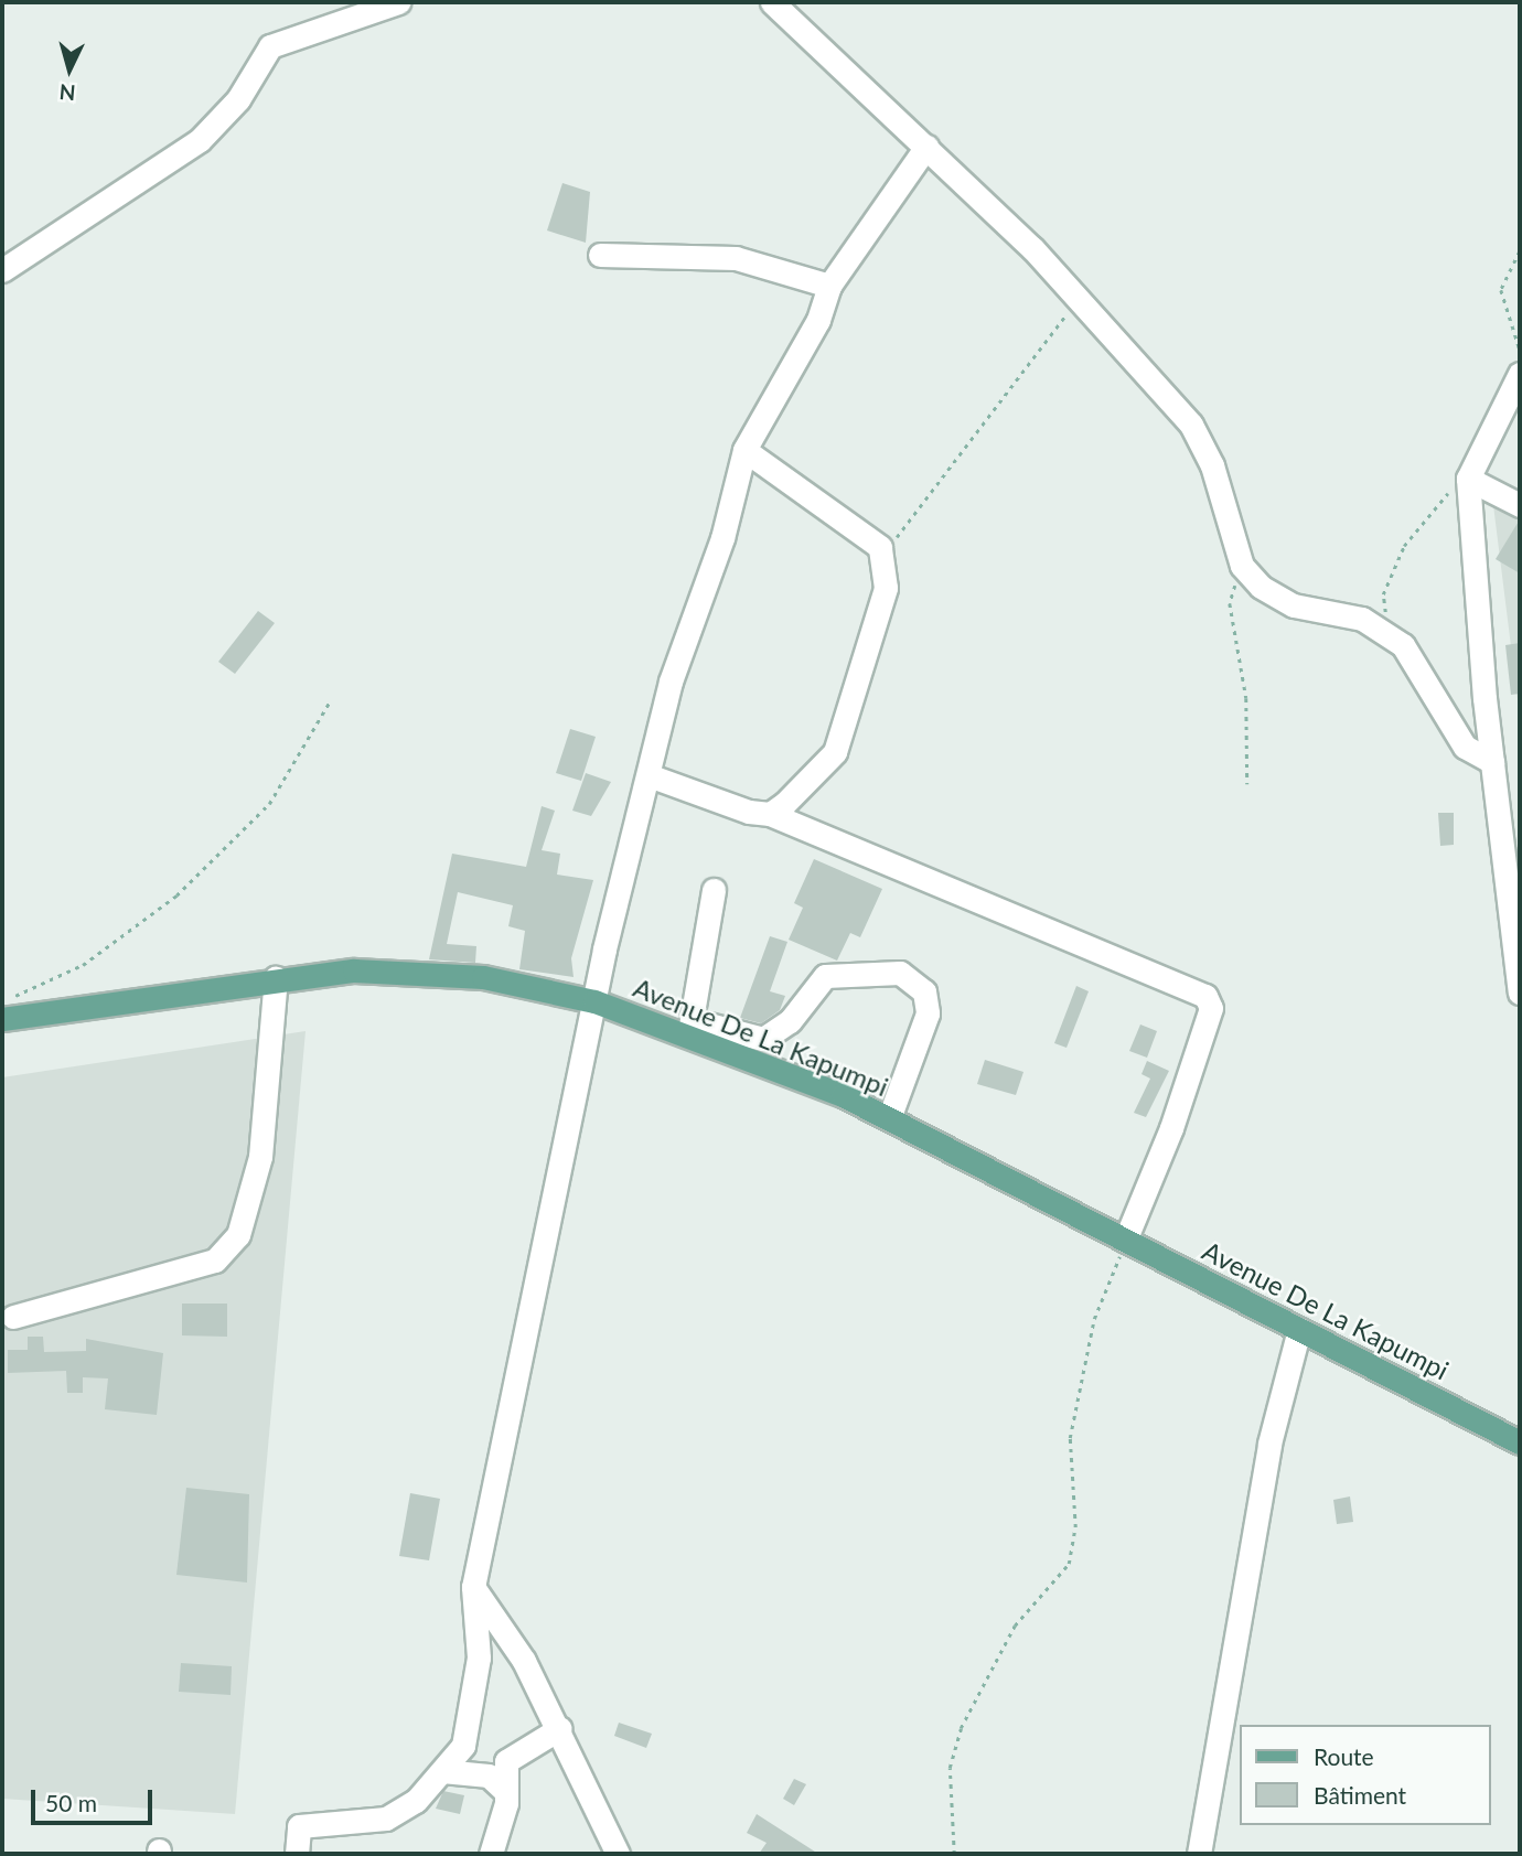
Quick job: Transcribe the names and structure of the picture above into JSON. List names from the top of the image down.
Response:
{
  "streets": {
    "main road": ["Avenue De La Kapumpi"]
  },
  "legend": ["Route", "Bâtiment"],
  "scale_bar": "50 m",
  "north": "bottom"
}
